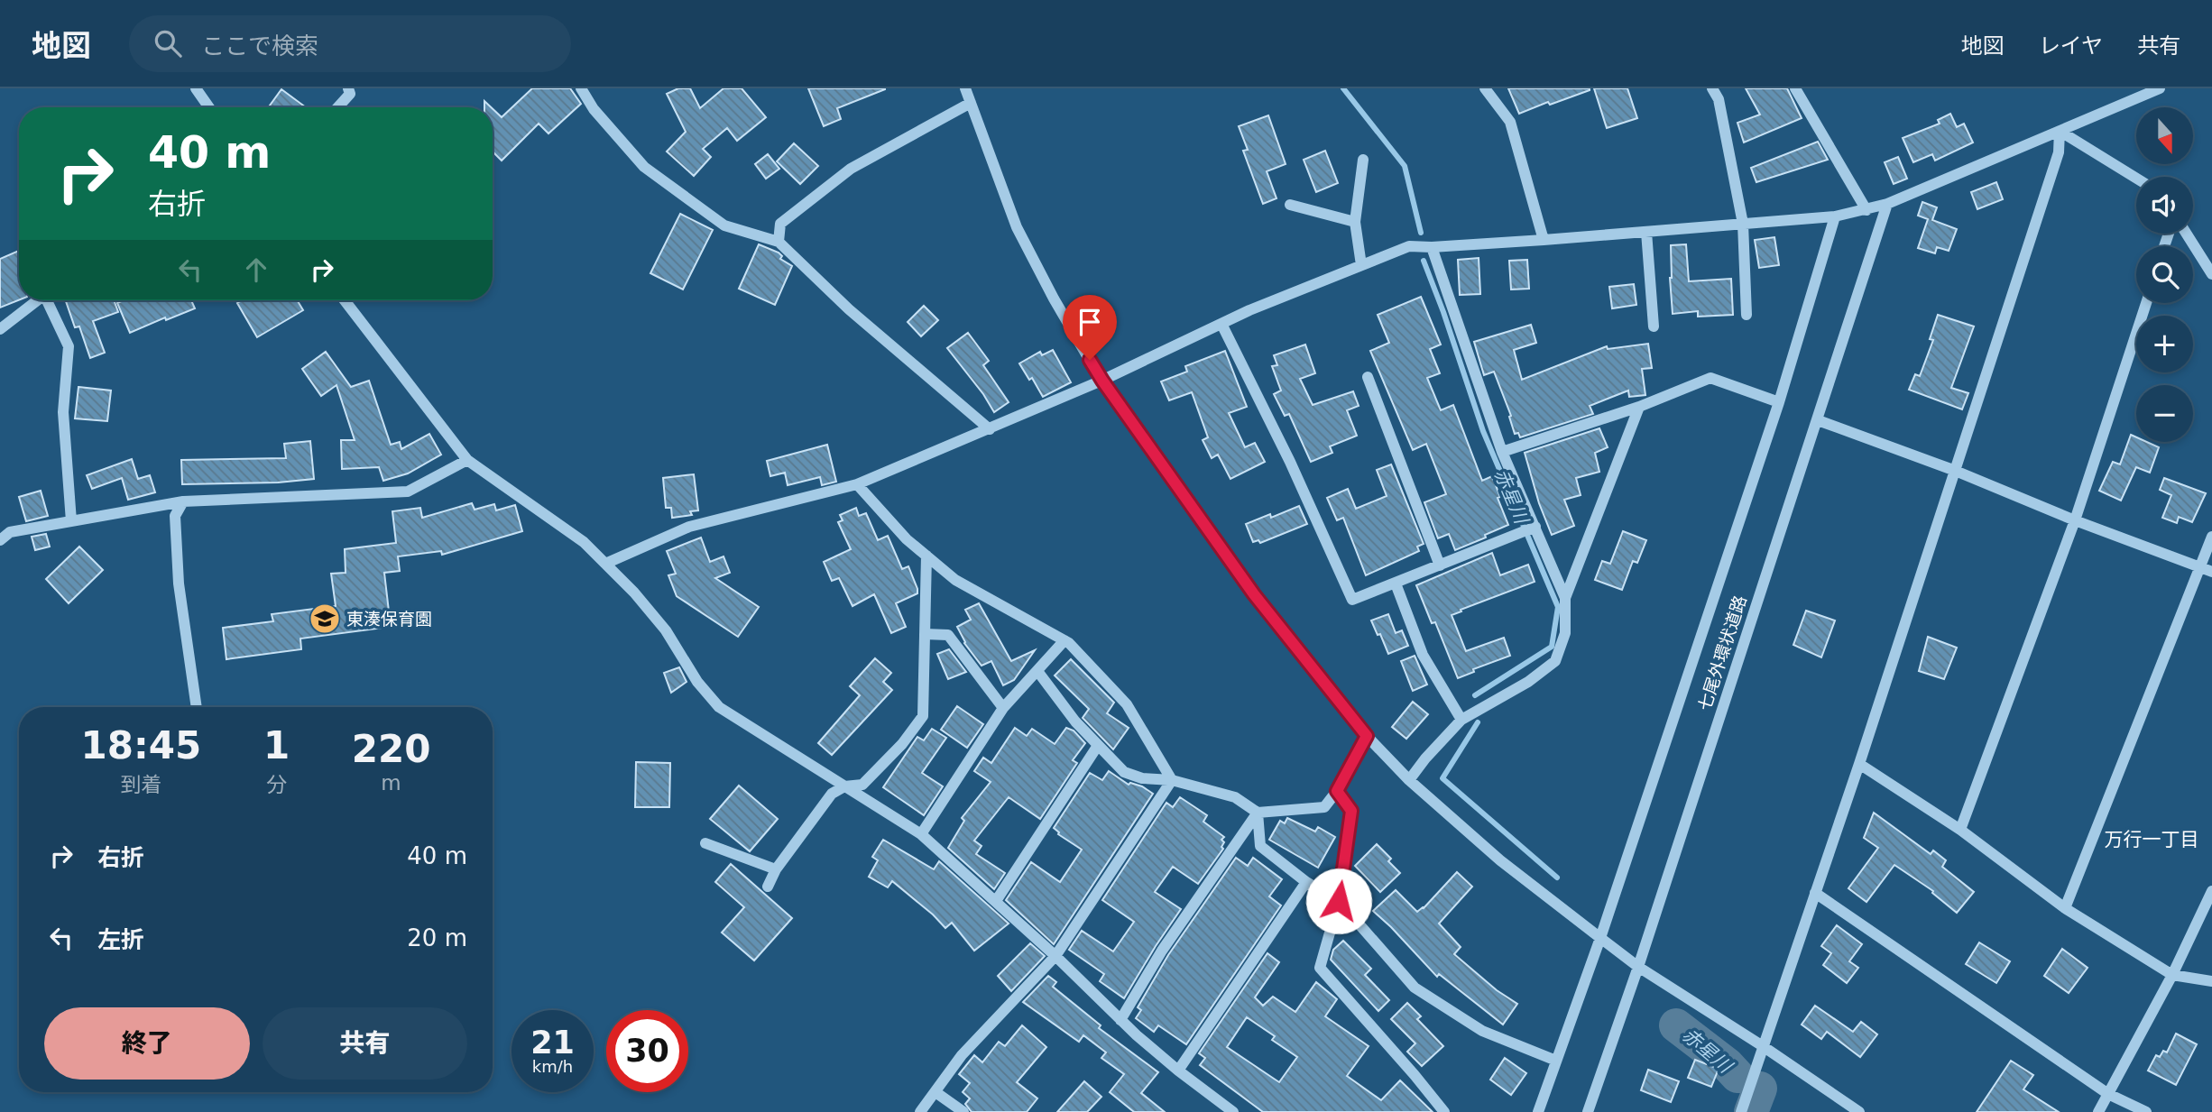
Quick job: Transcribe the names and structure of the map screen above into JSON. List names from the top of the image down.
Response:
{
  "streets": {
    "street": ["七尾外環状道路"]
  },
  "districts": ["万行一丁目"],
  "water": ["赤星川"],
  "places": {
    "school or university": ["東湊保育園"]
  },
  "north": "bottom",
  "page": {
    "header": "地図",
    "search": "ここで検索",
    "nav": ["地図", "レイヤ", "共有"],
    "map_buttons": ["+", "−"],
    "turn": ["40 m", "右折"],
    "eta": [
      "18:45",
      "到着",
      "1",
      "分",
      "220",
      "m"
    ],
    "list": [
      {
        "name": "右折",
        "value": "40 m"
      },
      {
        "name": "左折",
        "value": "20 m"
      }
    ],
    "buttons": ["終了", "共有"],
    "speed": "21 km/h",
    "limit": "30"
  }
}
